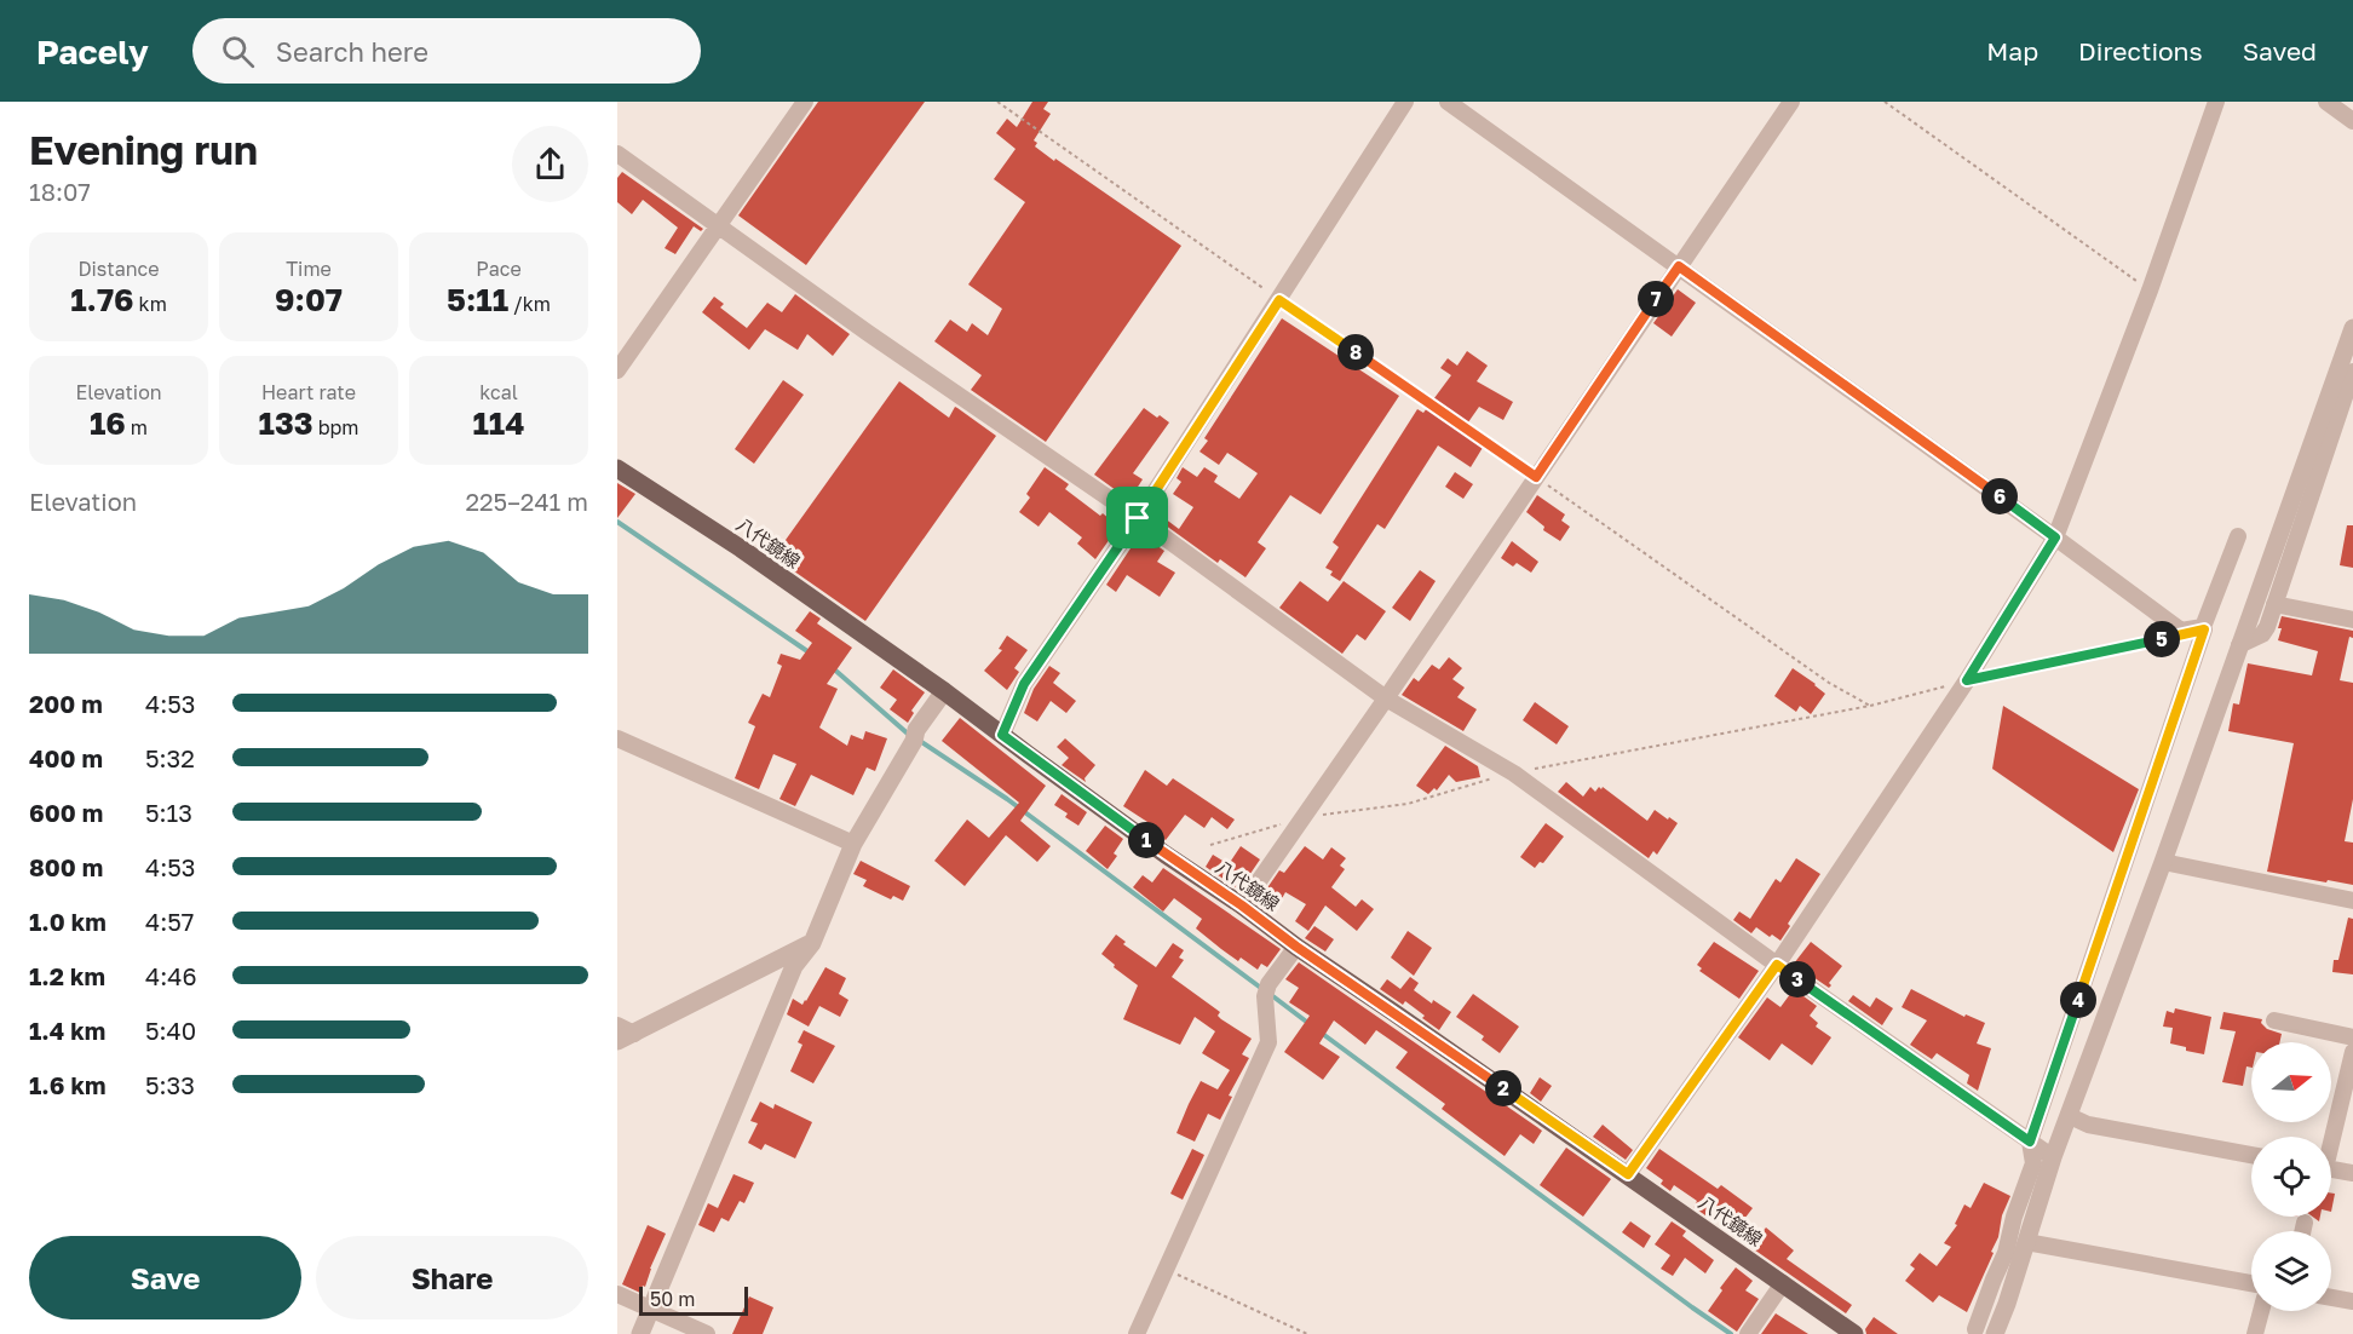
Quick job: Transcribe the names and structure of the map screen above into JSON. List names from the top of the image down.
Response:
{
  "streets": {
    "main road": ["八代鏡線"]
  },
  "scale_bar": "50 m",
  "north": "right",
  "page": {
    "header": "Pacely",
    "search": "Search here",
    "nav": ["Map", "Directions", "Saved"],
    "heading": ["Evening run", "18:07"],
    "stats": [
      ["Distance", "1.76 km"],
      ["Time", "9:07"],
      ["Pace", "5:11 /km"],
      ["Elevation", "16 m"],
      ["Heart rate", "133 bpm"],
      ["kcal", "114"]
    ],
    "pins": [
      "7",
      "8",
      "6",
      "5",
      "1",
      "3",
      "4",
      "2"
    ],
    "chart": ["Elevation", "225–241 m"],
    "list": [
      {
        "name": "200 m",
        "note": "4:53"
      },
      {
        "name": "400 m",
        "note": "5:32"
      },
      {
        "name": "600 m",
        "note": "5:13"
      },
      {
        "name": "800 m",
        "note": "4:53"
      },
      {
        "name": "1.0 km",
        "note": "4:57"
      },
      {
        "name": "1.2 km",
        "note": "4:46"
      },
      {
        "name": "1.4 km",
        "note": "5:40"
      },
      {
        "name": "1.6 km",
        "note": "5:33"
      }
    ],
    "buttons": ["Save", "Share"],
    "scale": "50 m"
  }
}
